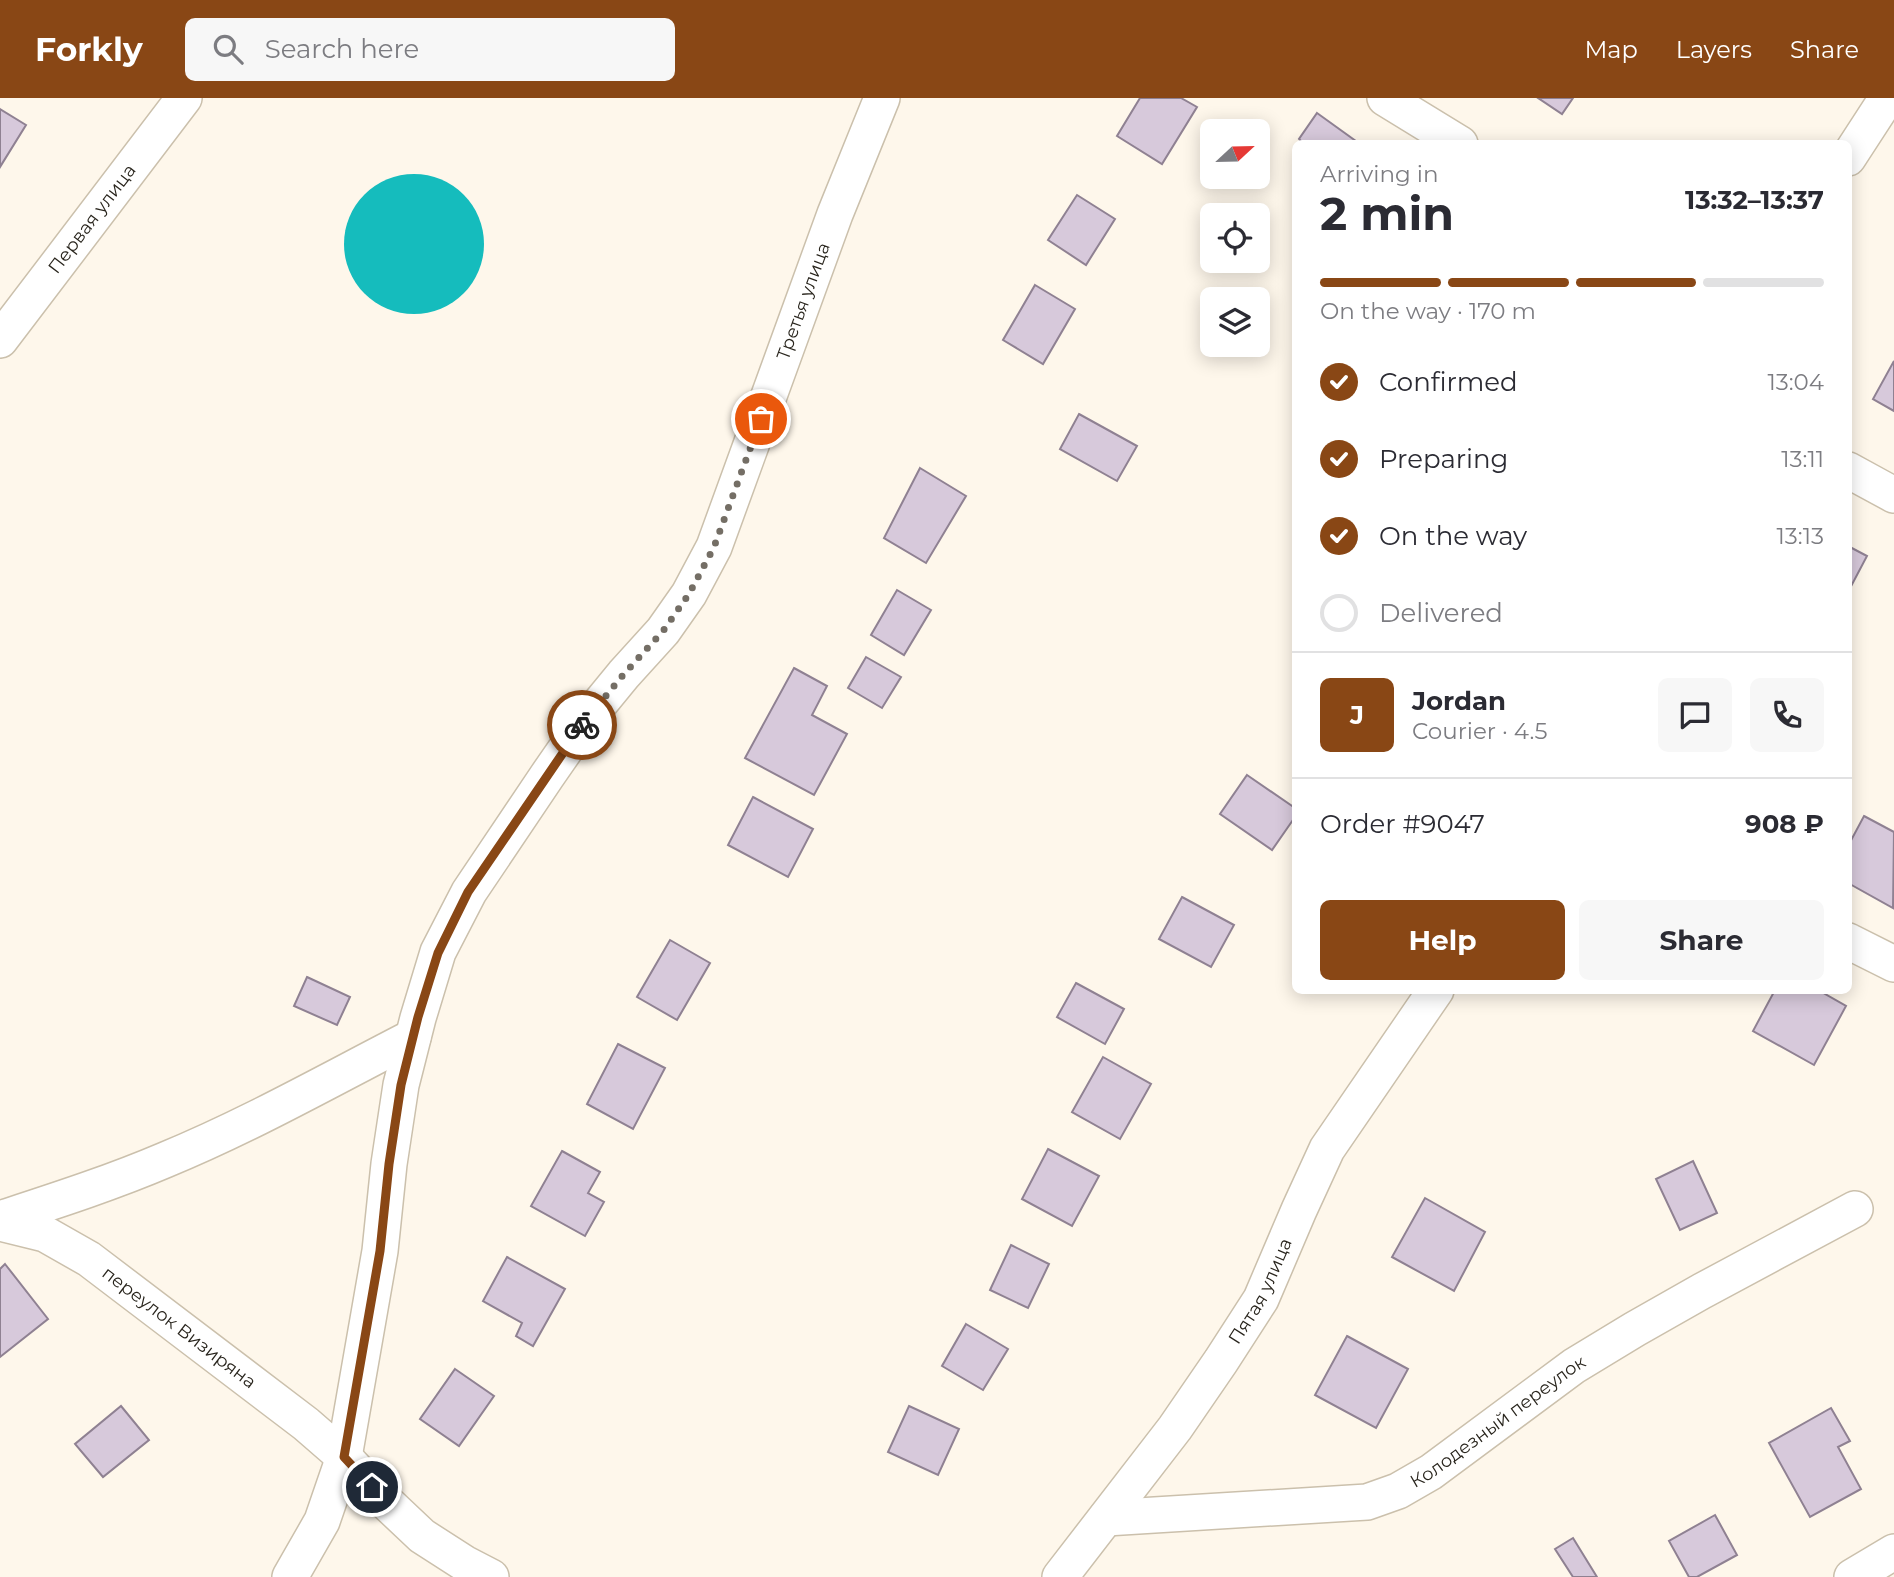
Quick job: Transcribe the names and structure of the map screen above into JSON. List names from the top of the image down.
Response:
{
  "streets": {
    "street": [
      "Первая улица",
      "Третья улица",
      "Пятая улица",
      "переулок Визиряна",
      "Колодезный переулок"
    ]
  },
  "crossings": [
    ["Третья улица", "переулок Визиряна"],
    ["Пятая улица", "Колодезный переулок"]
  ],
  "north": "right",
  "page": {
    "header": "Forkly",
    "search": "Search here",
    "nav": ["Map", "Layers", "Share"],
    "heading": ["2 min", "Arriving in", "13:32–13:37"],
    "panel": [
      "Jordan",
      "Courier · 4.5",
      "Order #9047",
      "908 ₽"
    ],
    "bar": "On the way · 170 m",
    "list": [
      ["Confirmed", "13:04"],
      ["Preparing", "13:11"],
      ["On the way", "13:13"],
      "Delivered"
    ],
    "round": "J",
    "buttons": ["Help", "Share"]
  }
}
